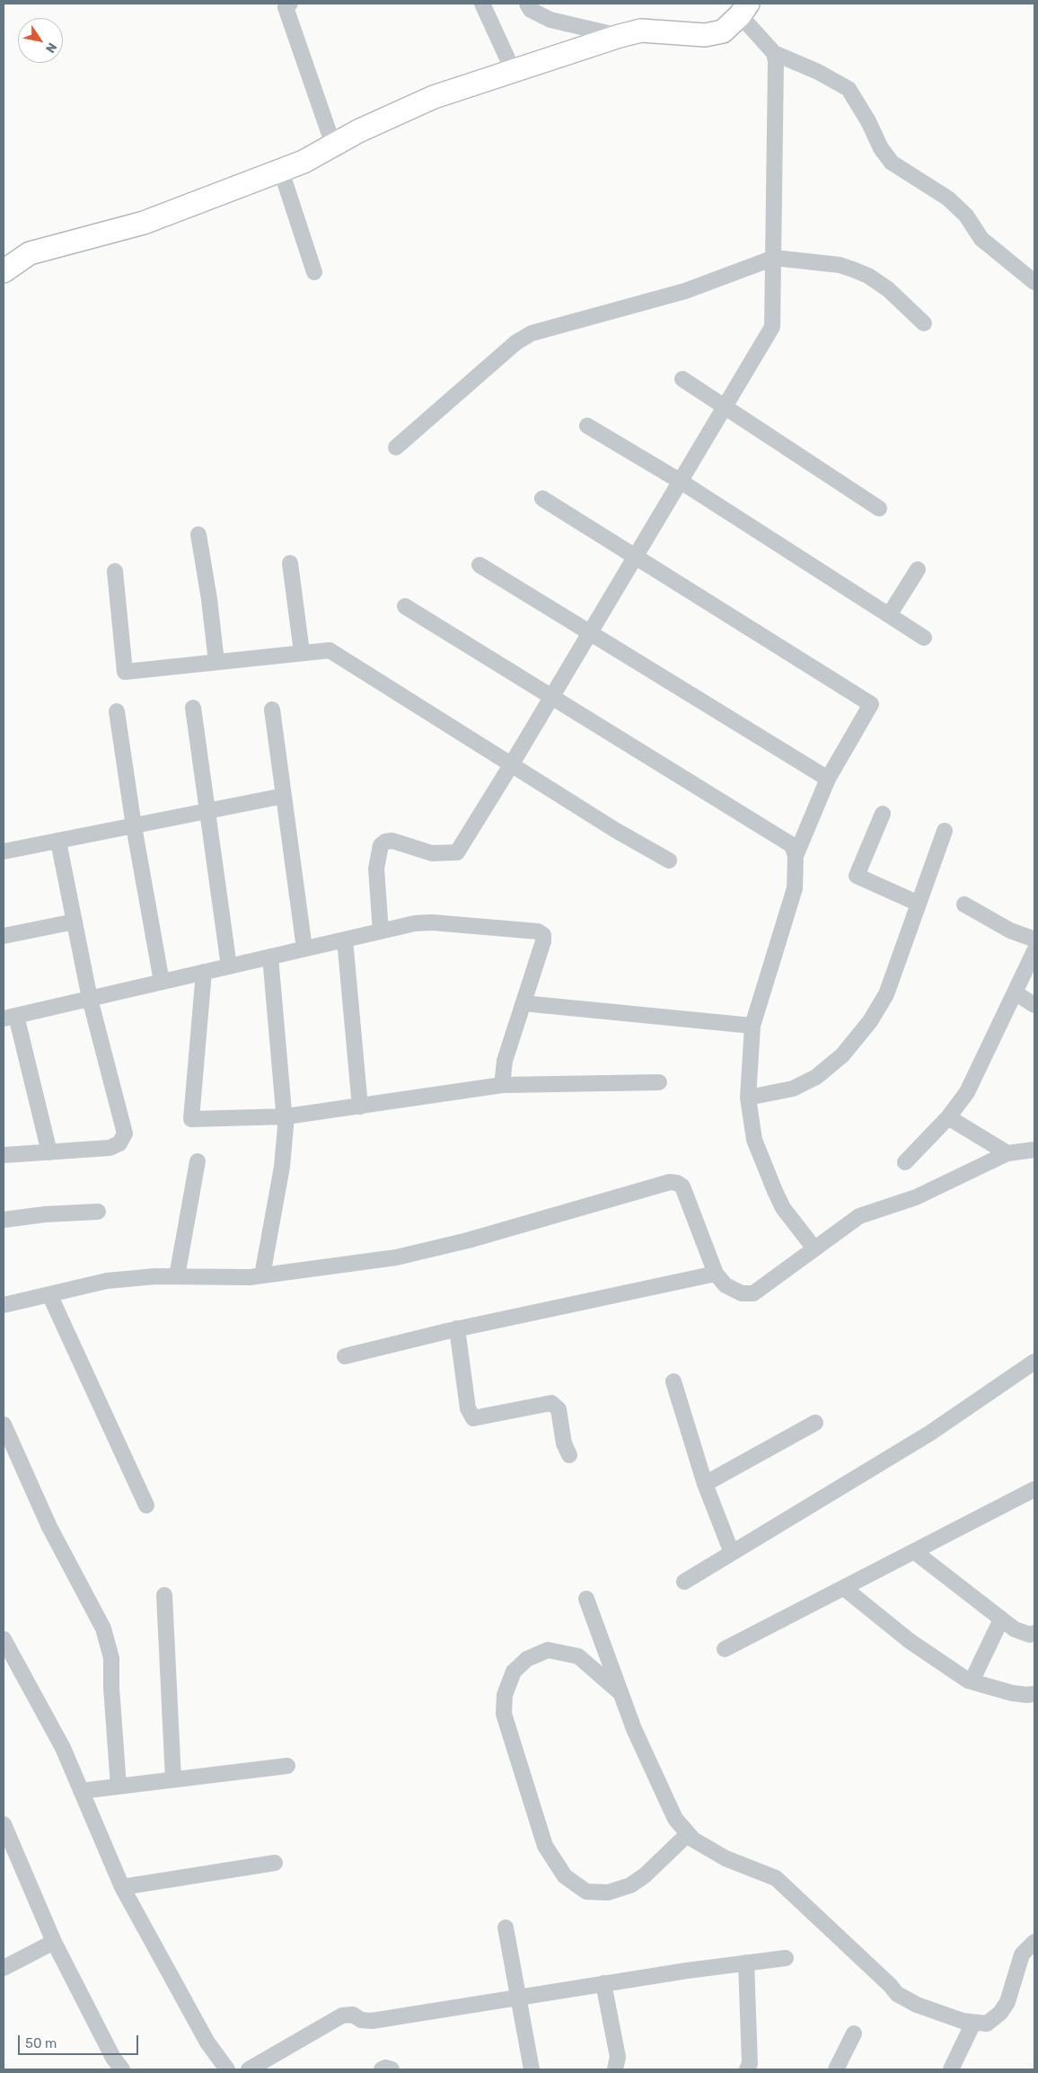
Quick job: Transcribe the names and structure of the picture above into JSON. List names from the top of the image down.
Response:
{
  "scale_bar": "50 m",
  "north": "bottom right"
}
